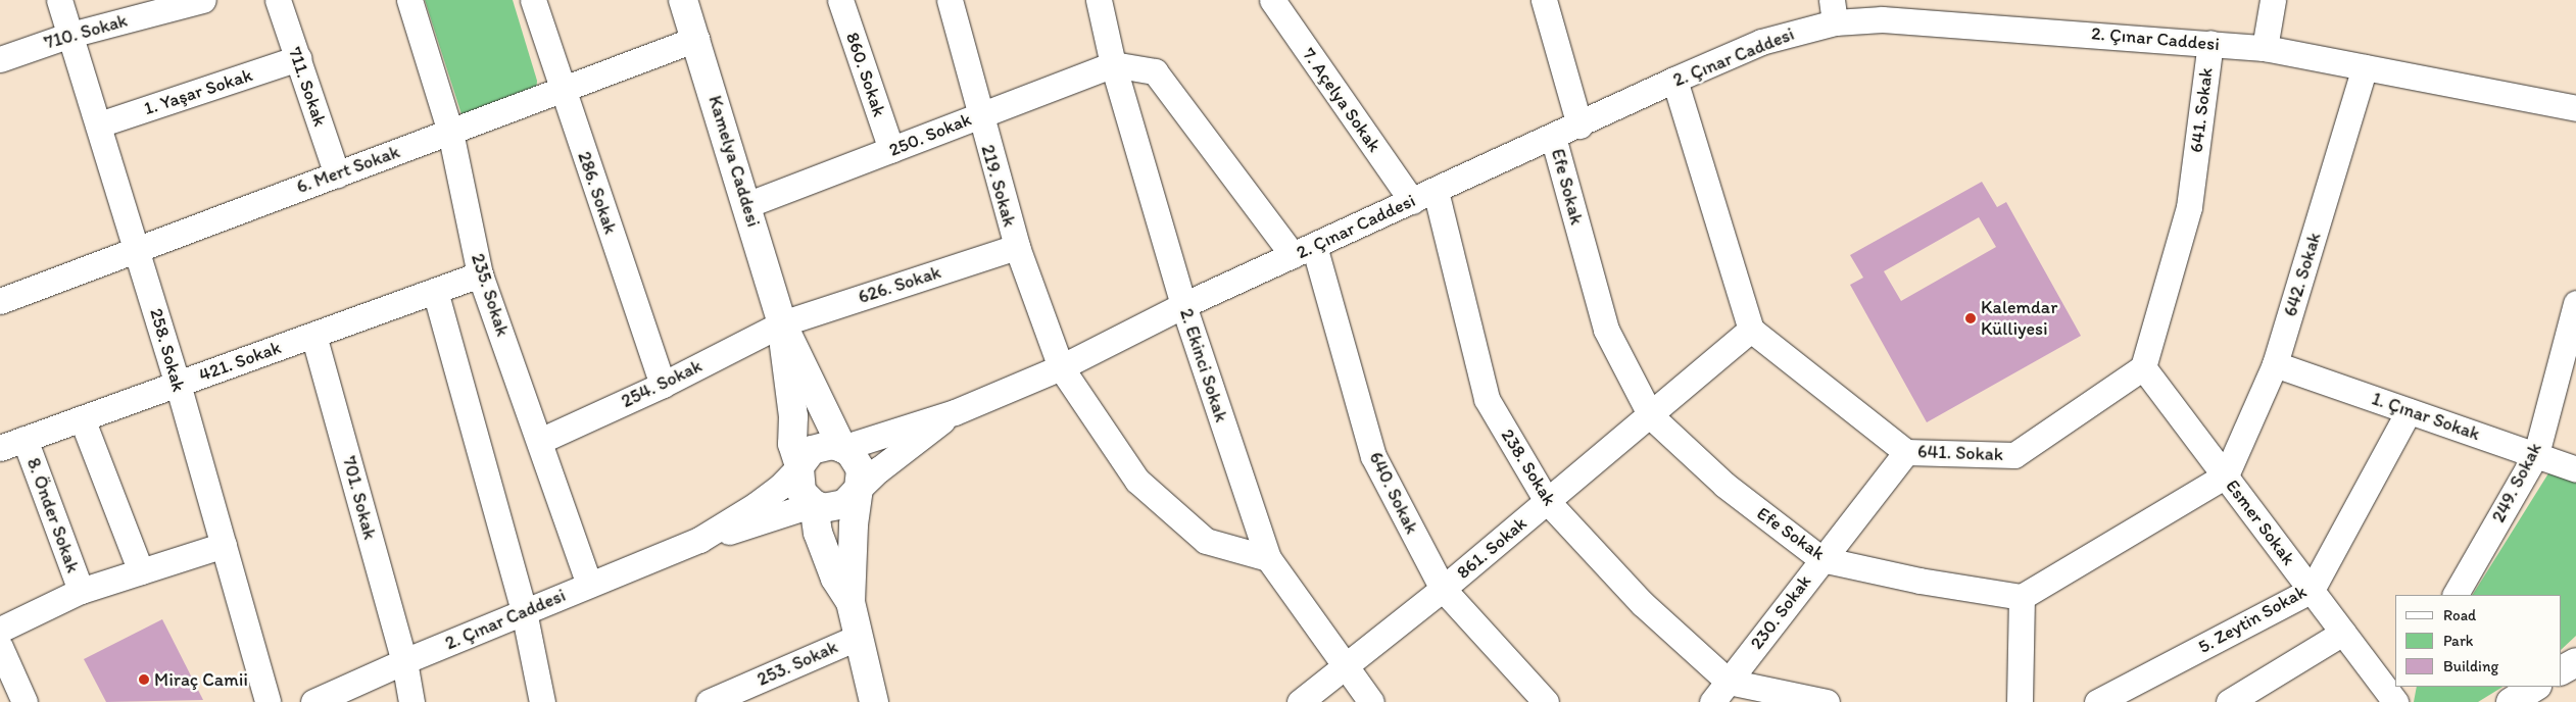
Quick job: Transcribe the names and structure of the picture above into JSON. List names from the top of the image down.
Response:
{
  "streets": {
    "main road": ["Kamelya Caddesi"],
    "street": [
      "710. Sokak",
      "2. Çınar Caddesi",
      "860. Sokak",
      "711. Sokak",
      "1. Yaşar Sokak",
      "7. Açelya Sokak",
      "641. Sokak",
      "250. Sokak",
      "6. Mert Sokak",
      "219. Sokak",
      "Efe Sokak",
      "286. Sokak",
      "642. Sokak",
      "626. Sokak",
      "235. Sokak",
      "258. Sokak",
      "421. Sokak",
      "2. Ekinci Sokak",
      "254. Sokak",
      "1. Çınar Sokak",
      "238. Sokak",
      "249. Sokak",
      "640. Sokak",
      "701. Sokak",
      "8. Önder Sokak",
      "Esmer Sokak",
      "861. Sokak",
      "230. Sokak",
      "5. Zeytin Sokak",
      "253. Sokak"
    ]
  },
  "crossings": [
    ["710. Sokak", "258. Sokak"],
    ["2. Çınar Caddesi", "7. Açelya Sokak"],
    ["2. Çınar Caddesi", "641. Sokak"],
    ["2. Çınar Caddesi", "219. Sokak"],
    ["2. Çınar Caddesi", "Efe Sokak"],
    ["2. Çınar Caddesi", "642. Sokak"],
    ["2. Çınar Caddesi", "235. Sokak"],
    ["2. Çınar Caddesi", "2. Ekinci Sokak"],
    ["2. Çınar Caddesi", "238. Sokak"],
    ["2. Çınar Caddesi", "640. Sokak"],
    ["2. Çınar Caddesi", "701. Sokak"],
    ["860. Sokak", "250. Sokak"],
    ["711. Sokak", "1. Yaşar Sokak"],
    ["711. Sokak", "6. Mert Sokak"],
    ["1. Yaşar Sokak", "258. Sokak"],
    ["641. Sokak", "Esmer Sokak"],
    ["641. Sokak", "861. Sokak"],
    ["641. Sokak", "230. Sokak"],
    ["250. Sokak", "Kamelya Caddesi"],
    ["250. Sokak", "219. Sokak"],
    ["250. Sokak", "2. Ekinci Sokak"],
    ["Kamelya Caddesi", "6. Mert Sokak"],
    ["Kamelya Caddesi", "626. Sokak"],
    ["Kamelya Caddesi", "254. Sokak"],
    ["6. Mert Sokak", "286. Sokak"],
    ["6. Mert Sokak", "235. Sokak"],
    ["6. Mert Sokak", "258. Sokak"],
    ["219. Sokak", "626. Sokak"],
    ["219. Sokak", "2. Ekinci Sokak"],
    ["Efe Sokak", "861. Sokak"],
    ["Efe Sokak", "230. Sokak"],
    ["286. Sokak", "254. Sokak"],
    ["642. Sokak", "1. Çınar Sokak"],
    ["642. Sokak", "Esmer Sokak"],
    ["626. Sokak", "254. Sokak"],
    ["235. Sokak", "421. Sokak"],
    ["235. Sokak", "254. Sokak"],
    ["258. Sokak", "421. Sokak"],
    ["421. Sokak", "701. Sokak"],
    ["421. Sokak", "8. Önder Sokak"],
    ["2. Ekinci Sokak", "861. Sokak"],
    ["1. Çınar Sokak", "249. Sokak"],
    ["1. Çınar Sokak", "5. Zeytin Sokak"],
    ["238. Sokak", "861. Sokak"],
    ["238. Sokak", "230. Sokak"],
    ["640. Sokak", "861. Sokak"],
    ["Esmer Sokak", "5. Zeytin Sokak"]
  ],
  "places": ["Kalemdar Külliyesi", "Miraç Camii"],
  "legend": ["Road", "Park", "Building"]
}
